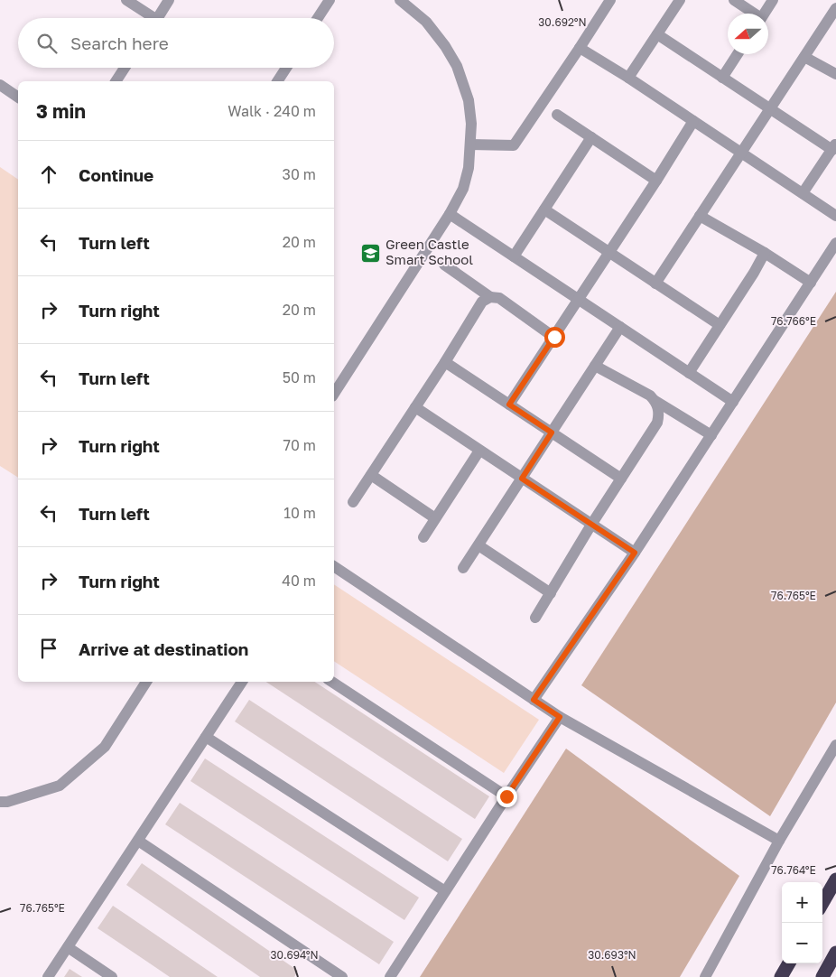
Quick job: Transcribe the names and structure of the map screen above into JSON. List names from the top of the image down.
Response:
{
  "places": {
    "school or university": ["Green Castle Smart School"]
  },
  "north": "left",
  "page": {
    "search": "Search here",
    "heading": ["3 min", "Walk · 240 m"],
    "list": [
      ["Continue", "30 m"],
      ["Turn left", "20 m"],
      ["Turn right", "20 m"],
      ["Turn left", "50 m"],
      ["Turn right", "70 m"],
      ["Turn left", "10 m"],
      ["Turn right", "40 m"],
      "Arrive at destination"
    ],
    "map_buttons": ["+", "−"]
  },
  "coordinates": [
    "30.692°N",
    "76.766°E",
    "76.765°E",
    "76.764°E",
    "30.694°N",
    "30.693°N"
  ]
}
